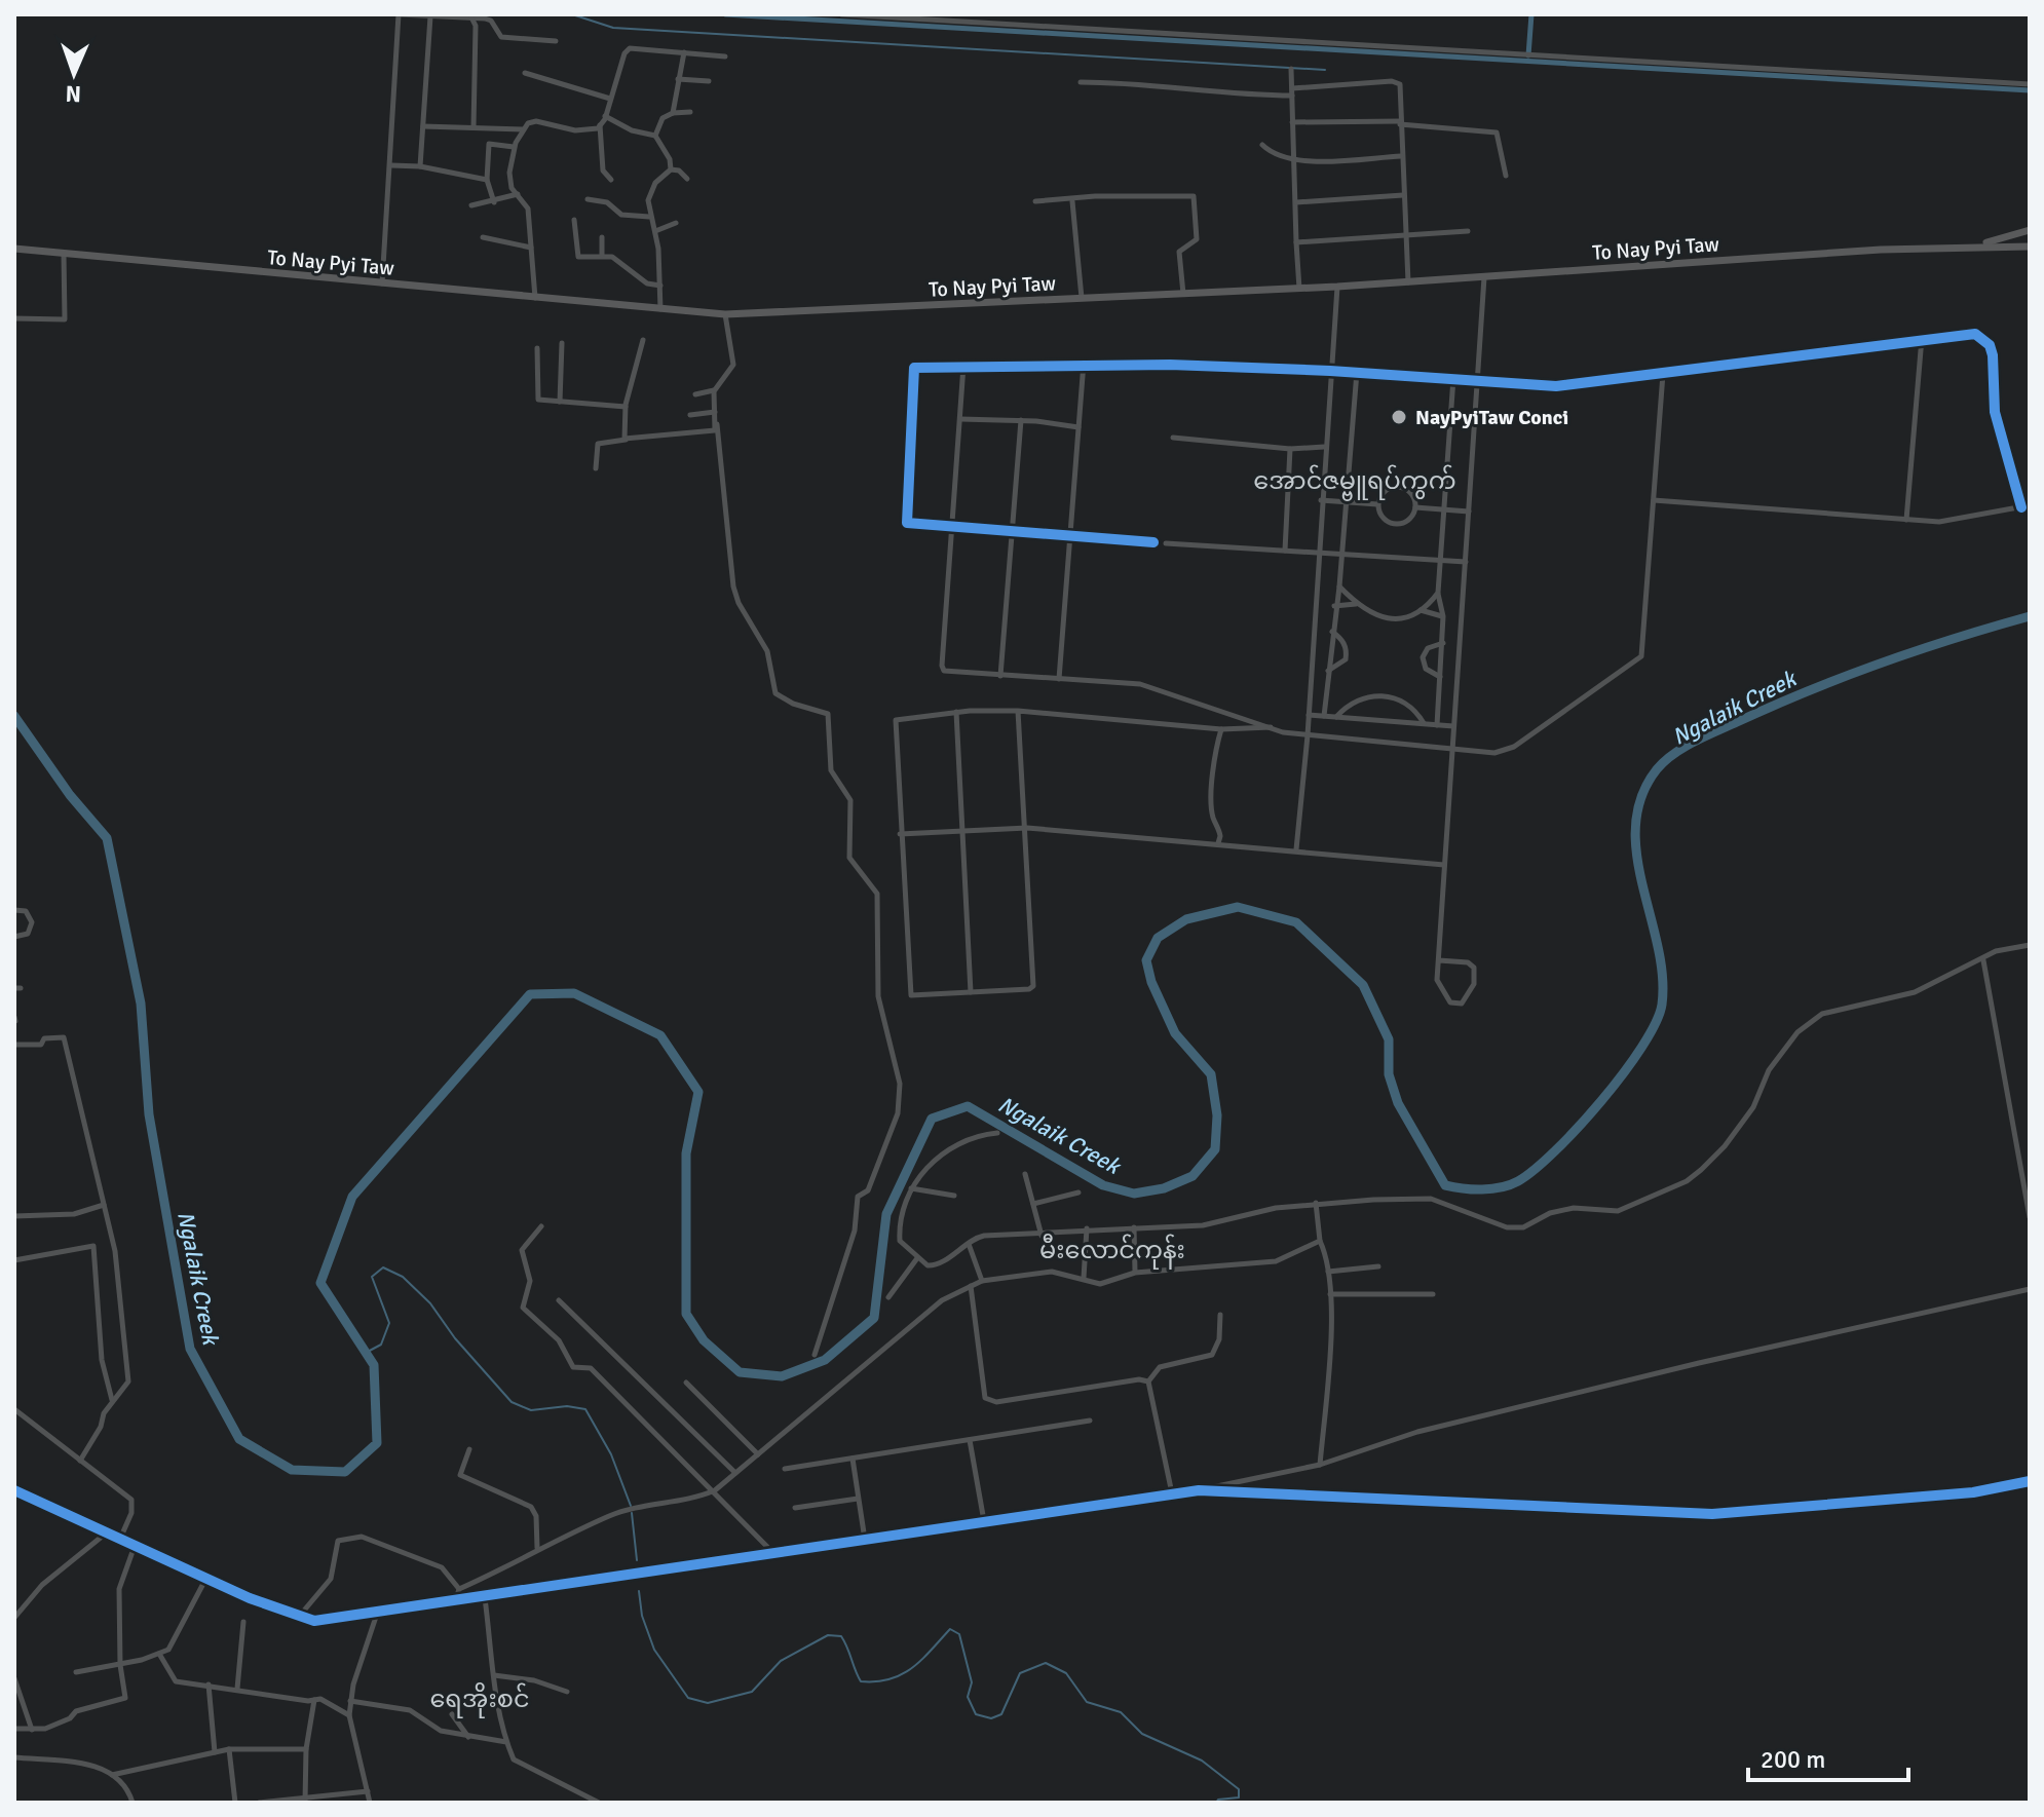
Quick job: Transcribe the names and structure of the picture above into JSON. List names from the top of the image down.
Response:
{
  "streets": {
    "main road": ["To Nay Pyi Taw"]
  },
  "districts": ["အောင်ဇမ္ဗူရပ်ကွက်", "မီးလောင်ကုန်း", "ရေအိုးစင်"],
  "water": ["Ngalaik Creek"],
  "places": ["NayPyiTaw Conci"],
  "scale_bar": "200 m",
  "north": "bottom"
}
